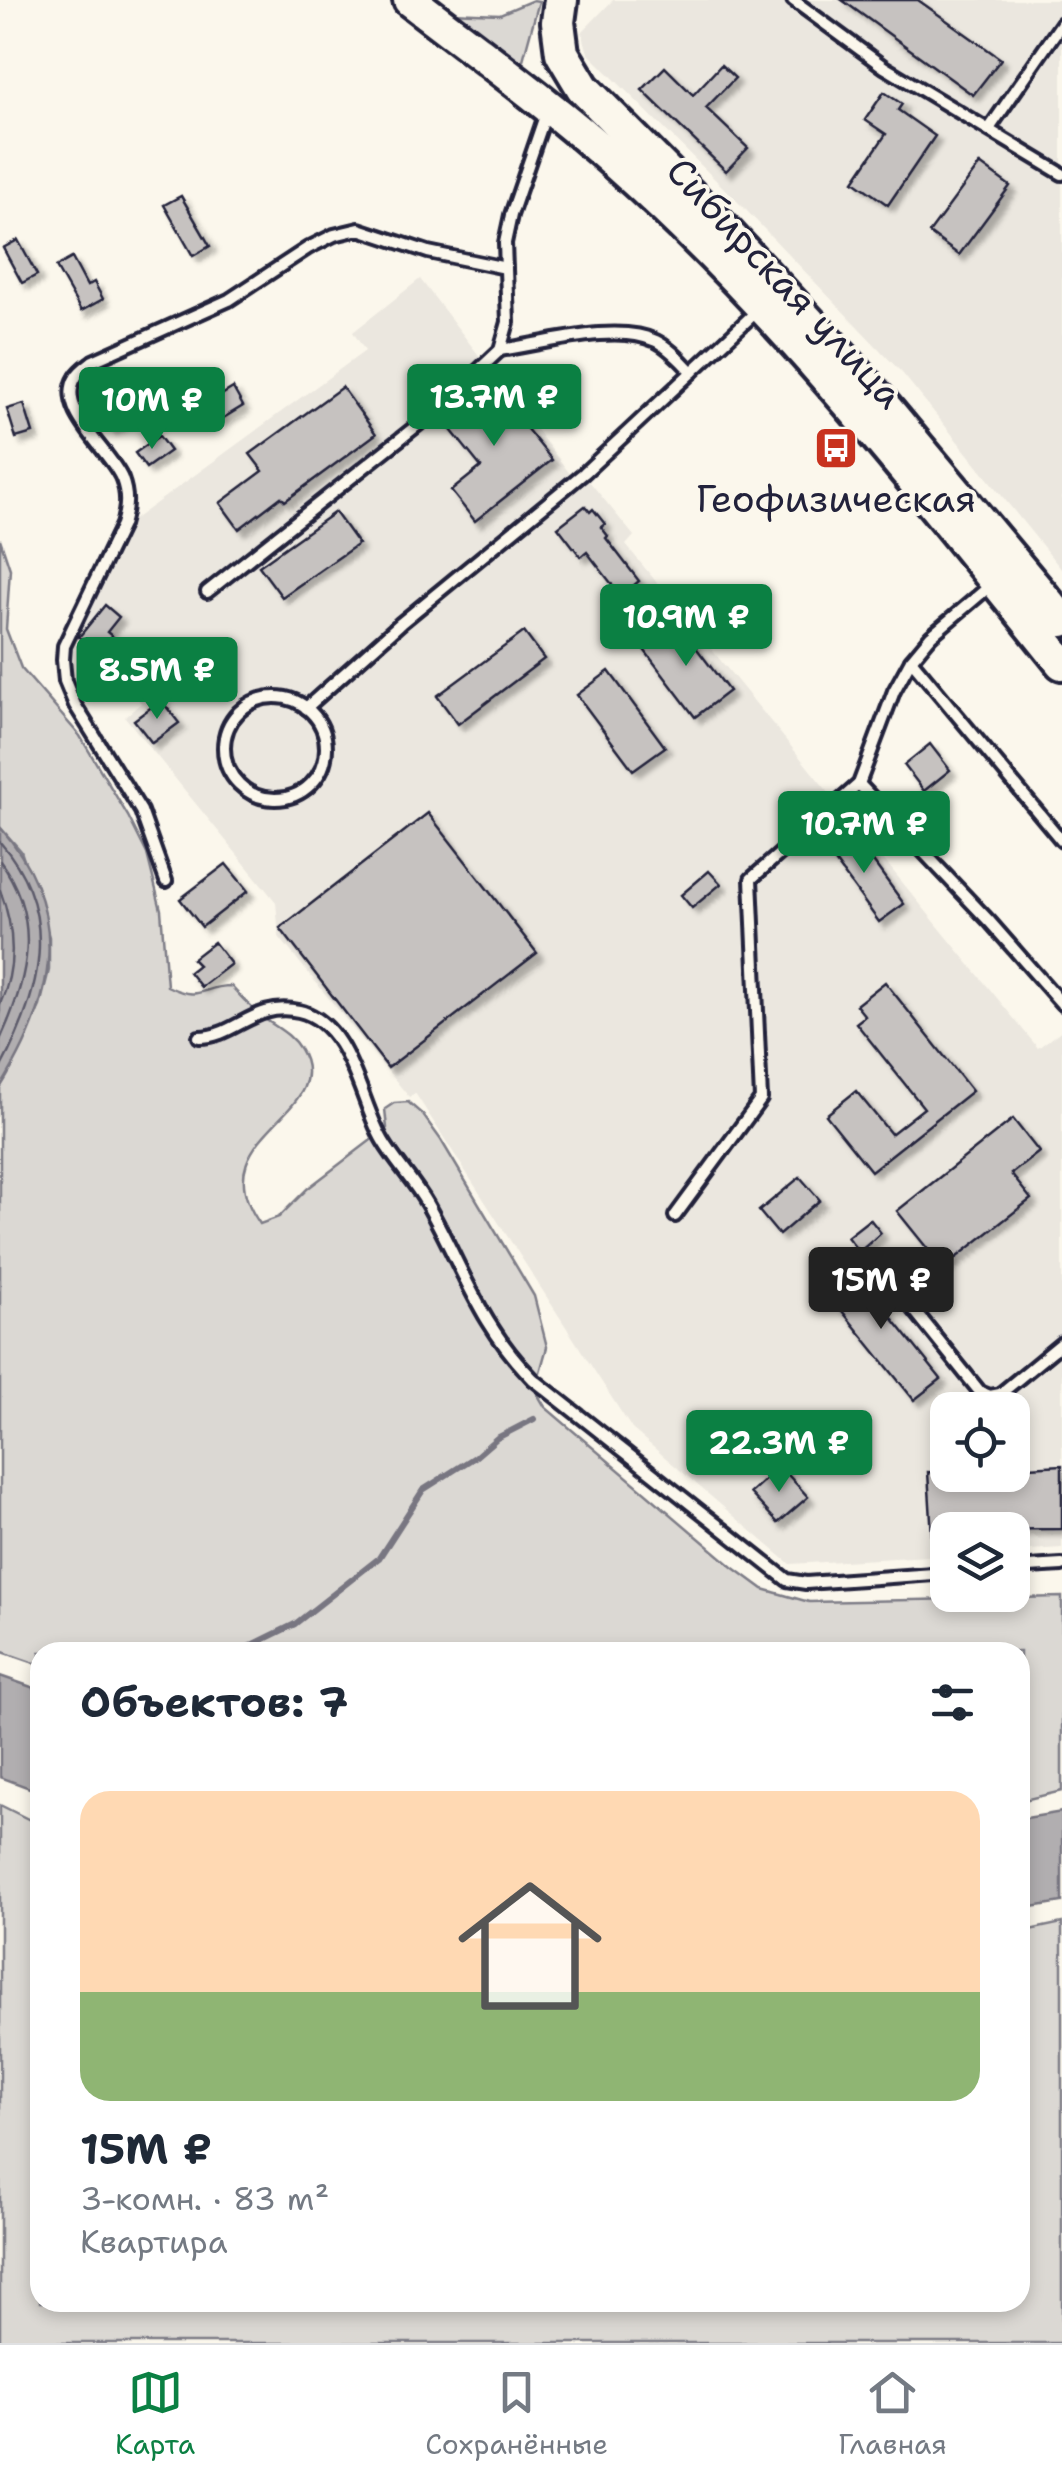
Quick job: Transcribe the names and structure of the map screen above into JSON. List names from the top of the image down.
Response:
{
  "streets": {
    "main road": ["Сибирская улица"]
  },
  "places": {
    "bus stop": ["Геофизическая"]
  },
  "page": {
    "price": [
      "13.7M ₽",
      "10M ₽",
      "10.9M ₽",
      "8.5M ₽",
      "10.7M ₽",
      "15M ₽",
      "22.3M ₽"
    ],
    "heading": "Объектов: 7",
    "list": [
      {
        "name": "15M ₽",
        "note": "3-комн. · 83 m² · Квартира"
      }
    ],
    "tabs": ["Карта", "Сохранённые", "Главная"]
  }
}
